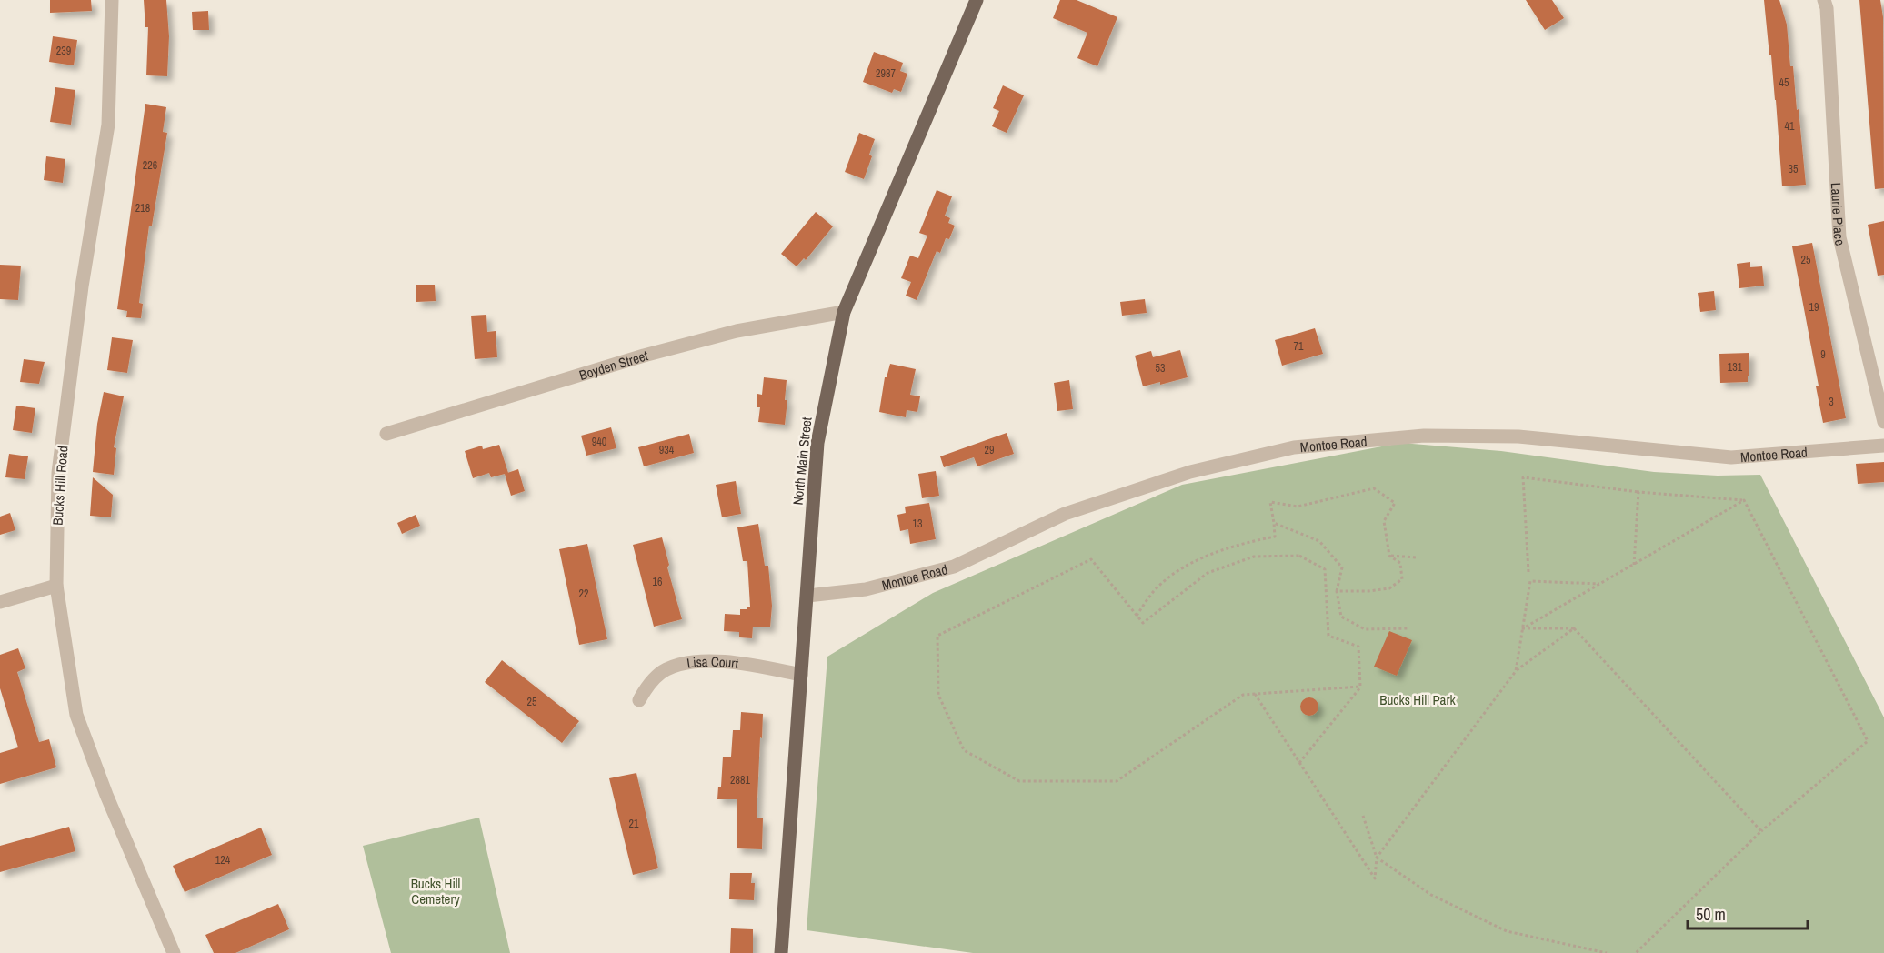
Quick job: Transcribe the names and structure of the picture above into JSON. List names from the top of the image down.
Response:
{
  "streets": {
    "main road": ["North Main Street"],
    "street": [
      "Laurie Place",
      "Boyden Street",
      "Montoe Road",
      "Bucks Hill Road",
      "Lisa Court"
    ]
  },
  "crossings": [
    ["Boyden Street", "North Main Street"],
    ["Montoe Road", "North Main Street"],
    ["North Main Street", "Lisa Court"]
  ],
  "parks": ["Bucks Hill Park", "Bucks Hill Cemetery"],
  "house_numbers": [
    "239",
    "2987",
    "45",
    "41",
    "226",
    "35",
    "218",
    "25",
    "19",
    "71",
    "9",
    "131",
    "53",
    "3",
    "940",
    "934",
    "29",
    "13",
    "16",
    "22",
    "25",
    "2881",
    "21",
    "124"
  ],
  "scale_bar": "50 m"
}
